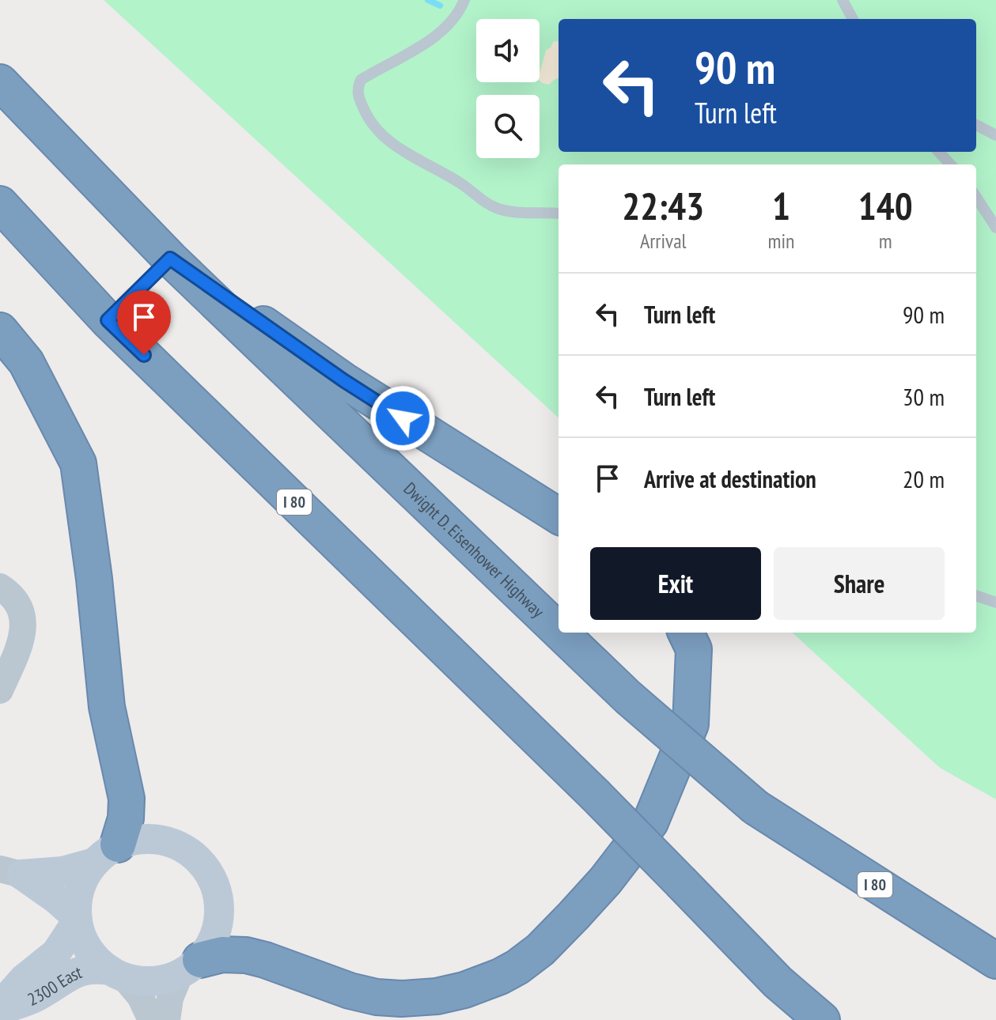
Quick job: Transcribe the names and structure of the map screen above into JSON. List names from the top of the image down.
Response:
{
  "streets": {
    "highway": ["I 80", "Dwight D. Eisenhower Highway"],
    "main road": ["2300 East"]
  },
  "page": {
    "turn": ["90 m", "Turn left"],
    "eta": [
      "22:43",
      "Arrival",
      "1",
      "min",
      "140",
      "m"
    ],
    "list": [
      {
        "name": "Turn left",
        "value": "90 m"
      },
      {
        "name": "Turn left",
        "value": "30 m"
      },
      {
        "name": "Arrive at destination",
        "value": "20 m"
      }
    ],
    "buttons": ["Exit", "Share"]
  }
}
